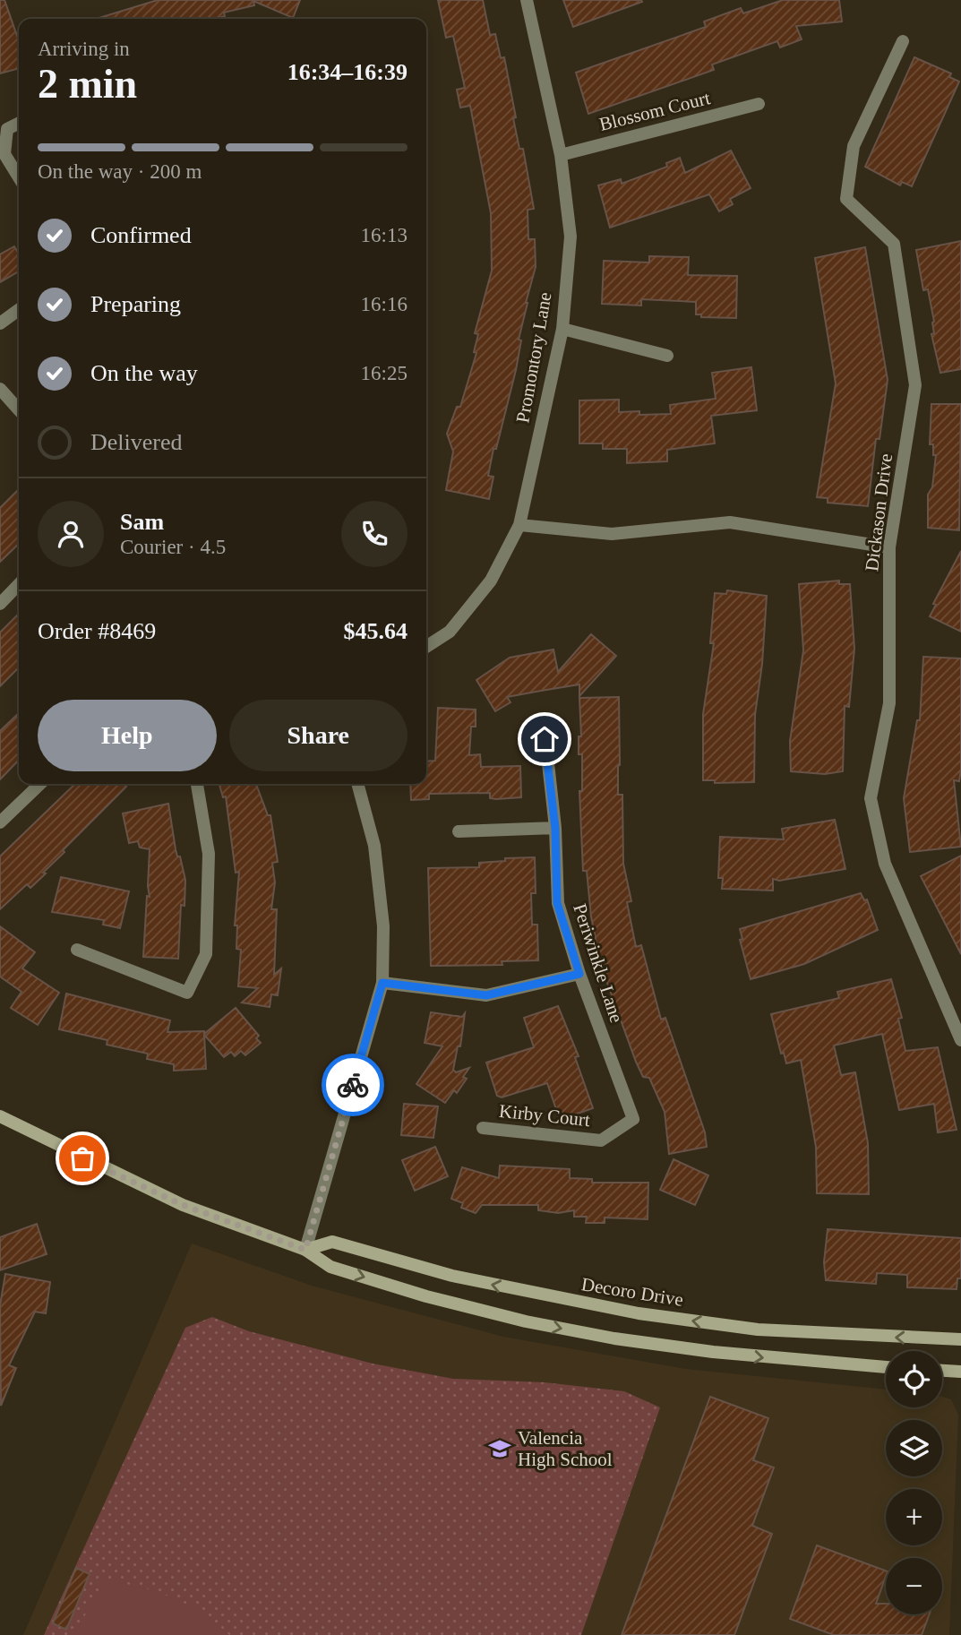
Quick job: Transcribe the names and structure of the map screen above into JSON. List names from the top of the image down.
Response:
{
  "streets": {
    "main road": ["Decoro Drive"],
    "street": [
      "Blossom Court",
      "Promontory Lane",
      "Dickason Drive",
      "Periwinkle Lane",
      "Kirby Court"
    ]
  },
  "crossings": [
    ["Blossom Court", "Promontory Lane"],
    ["Periwinkle Lane", "Kirby Court"]
  ],
  "places": {
    "school or university": ["Valencia High School"]
  },
  "page": {
    "heading": ["2 min", "Arriving in", "16:34–16:39"],
    "panel": [
      "Sam",
      "Courier · 4.5",
      "Order #8469",
      "$45.64"
    ],
    "bar": "On the way · 200 m",
    "list": [
      ["Confirmed", "16:13"],
      ["Preparing", "16:16"],
      ["On the way", "16:25"],
      "Delivered"
    ],
    "buttons": ["Help", "Share"],
    "map_buttons": ["+", "−"]
  }
}
